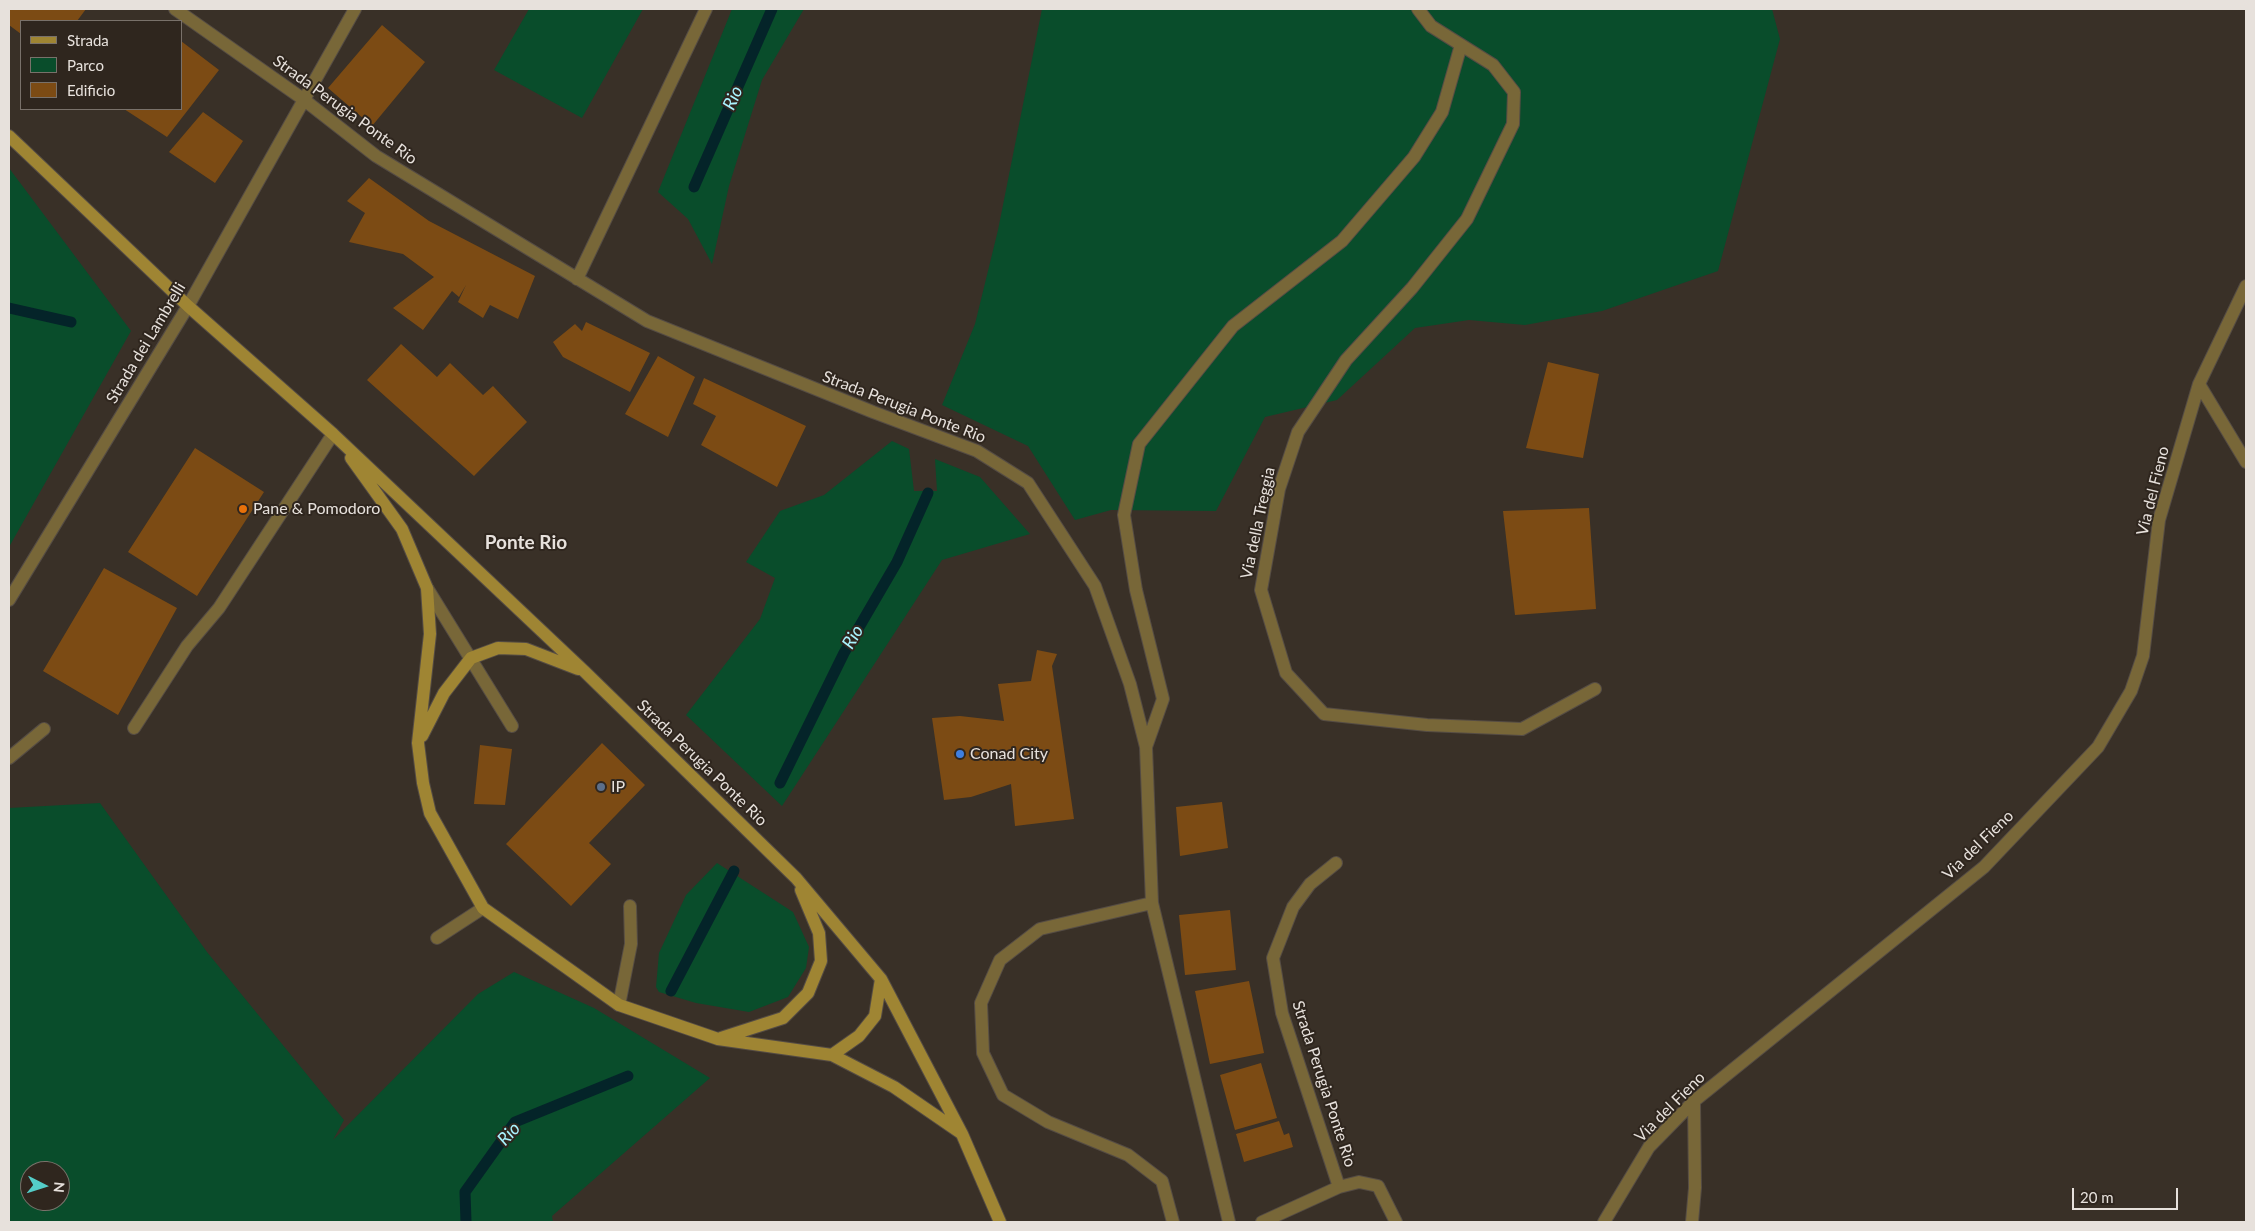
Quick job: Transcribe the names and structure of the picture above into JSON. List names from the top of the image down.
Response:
{
  "streets": {
    "main road": ["Strada Perugia Ponte Rio"],
    "street": ["Strada dei Lambrelli", "Via del Fieno", "Via della Treggia"]
  },
  "crossings": [
    ["Strada Perugia Ponte Rio", "Strada dei Lambrelli"]
  ],
  "districts": ["Ponte Rio"],
  "water": ["Rio"],
  "places": ["Pane & Pomodoro", "Conad City", "IP"],
  "legend": ["Strada", "Parco", "Edificio"],
  "scale_bar": "20 m",
  "north": "right"
}
